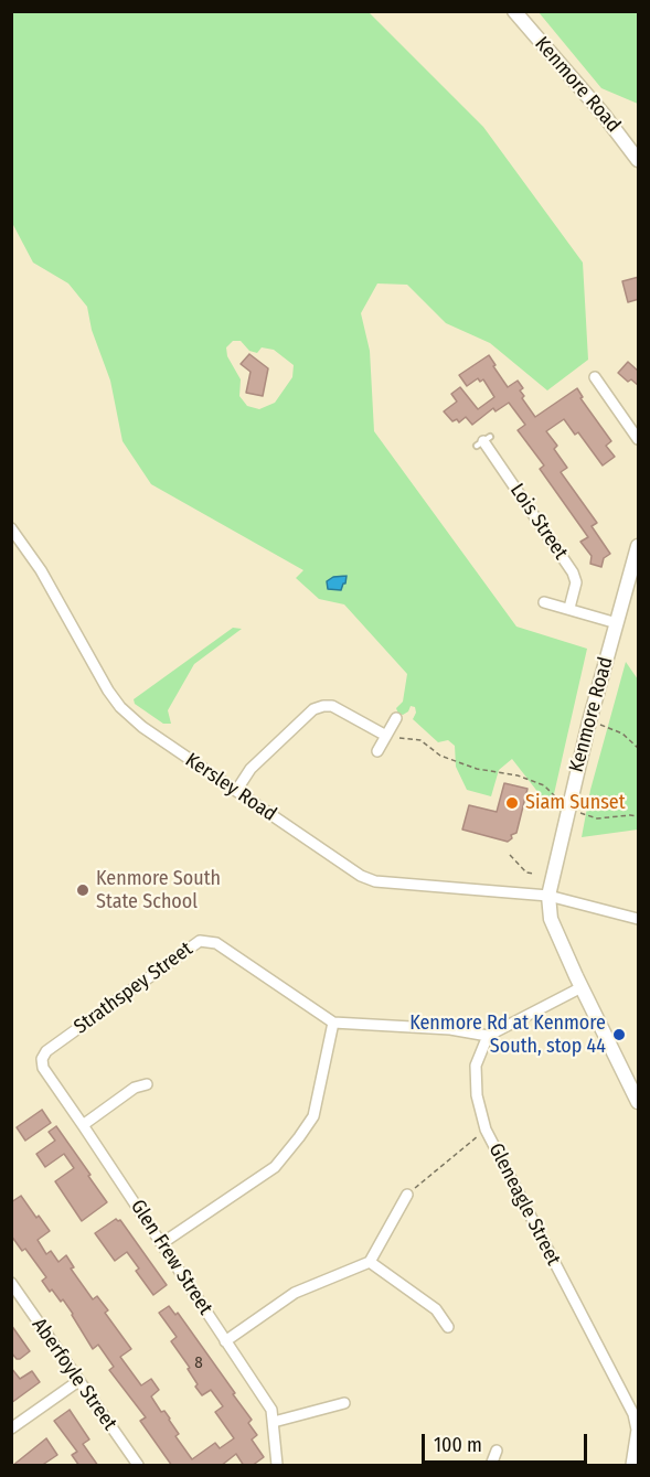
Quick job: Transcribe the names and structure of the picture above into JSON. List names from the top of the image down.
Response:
{
  "streets": {
    "street": [
      "Kenmore Road",
      "Lois Street",
      "Kersley Road",
      "Strathspey Street",
      "Gleneagle Street",
      "Glen Frew Street",
      "Aberfoyle Street"
    ]
  },
  "crossings": [
    ["Kenmore Road", "Kersley Road"],
    ["Strathspey Street", "Glen Frew Street"]
  ],
  "places": ["Siam Sunset", "Kenmore South State School", "Kenmore Rd at Kenmore South, stop 44"],
  "house_numbers": ["8"],
  "scale_bar": "100 m"
}
